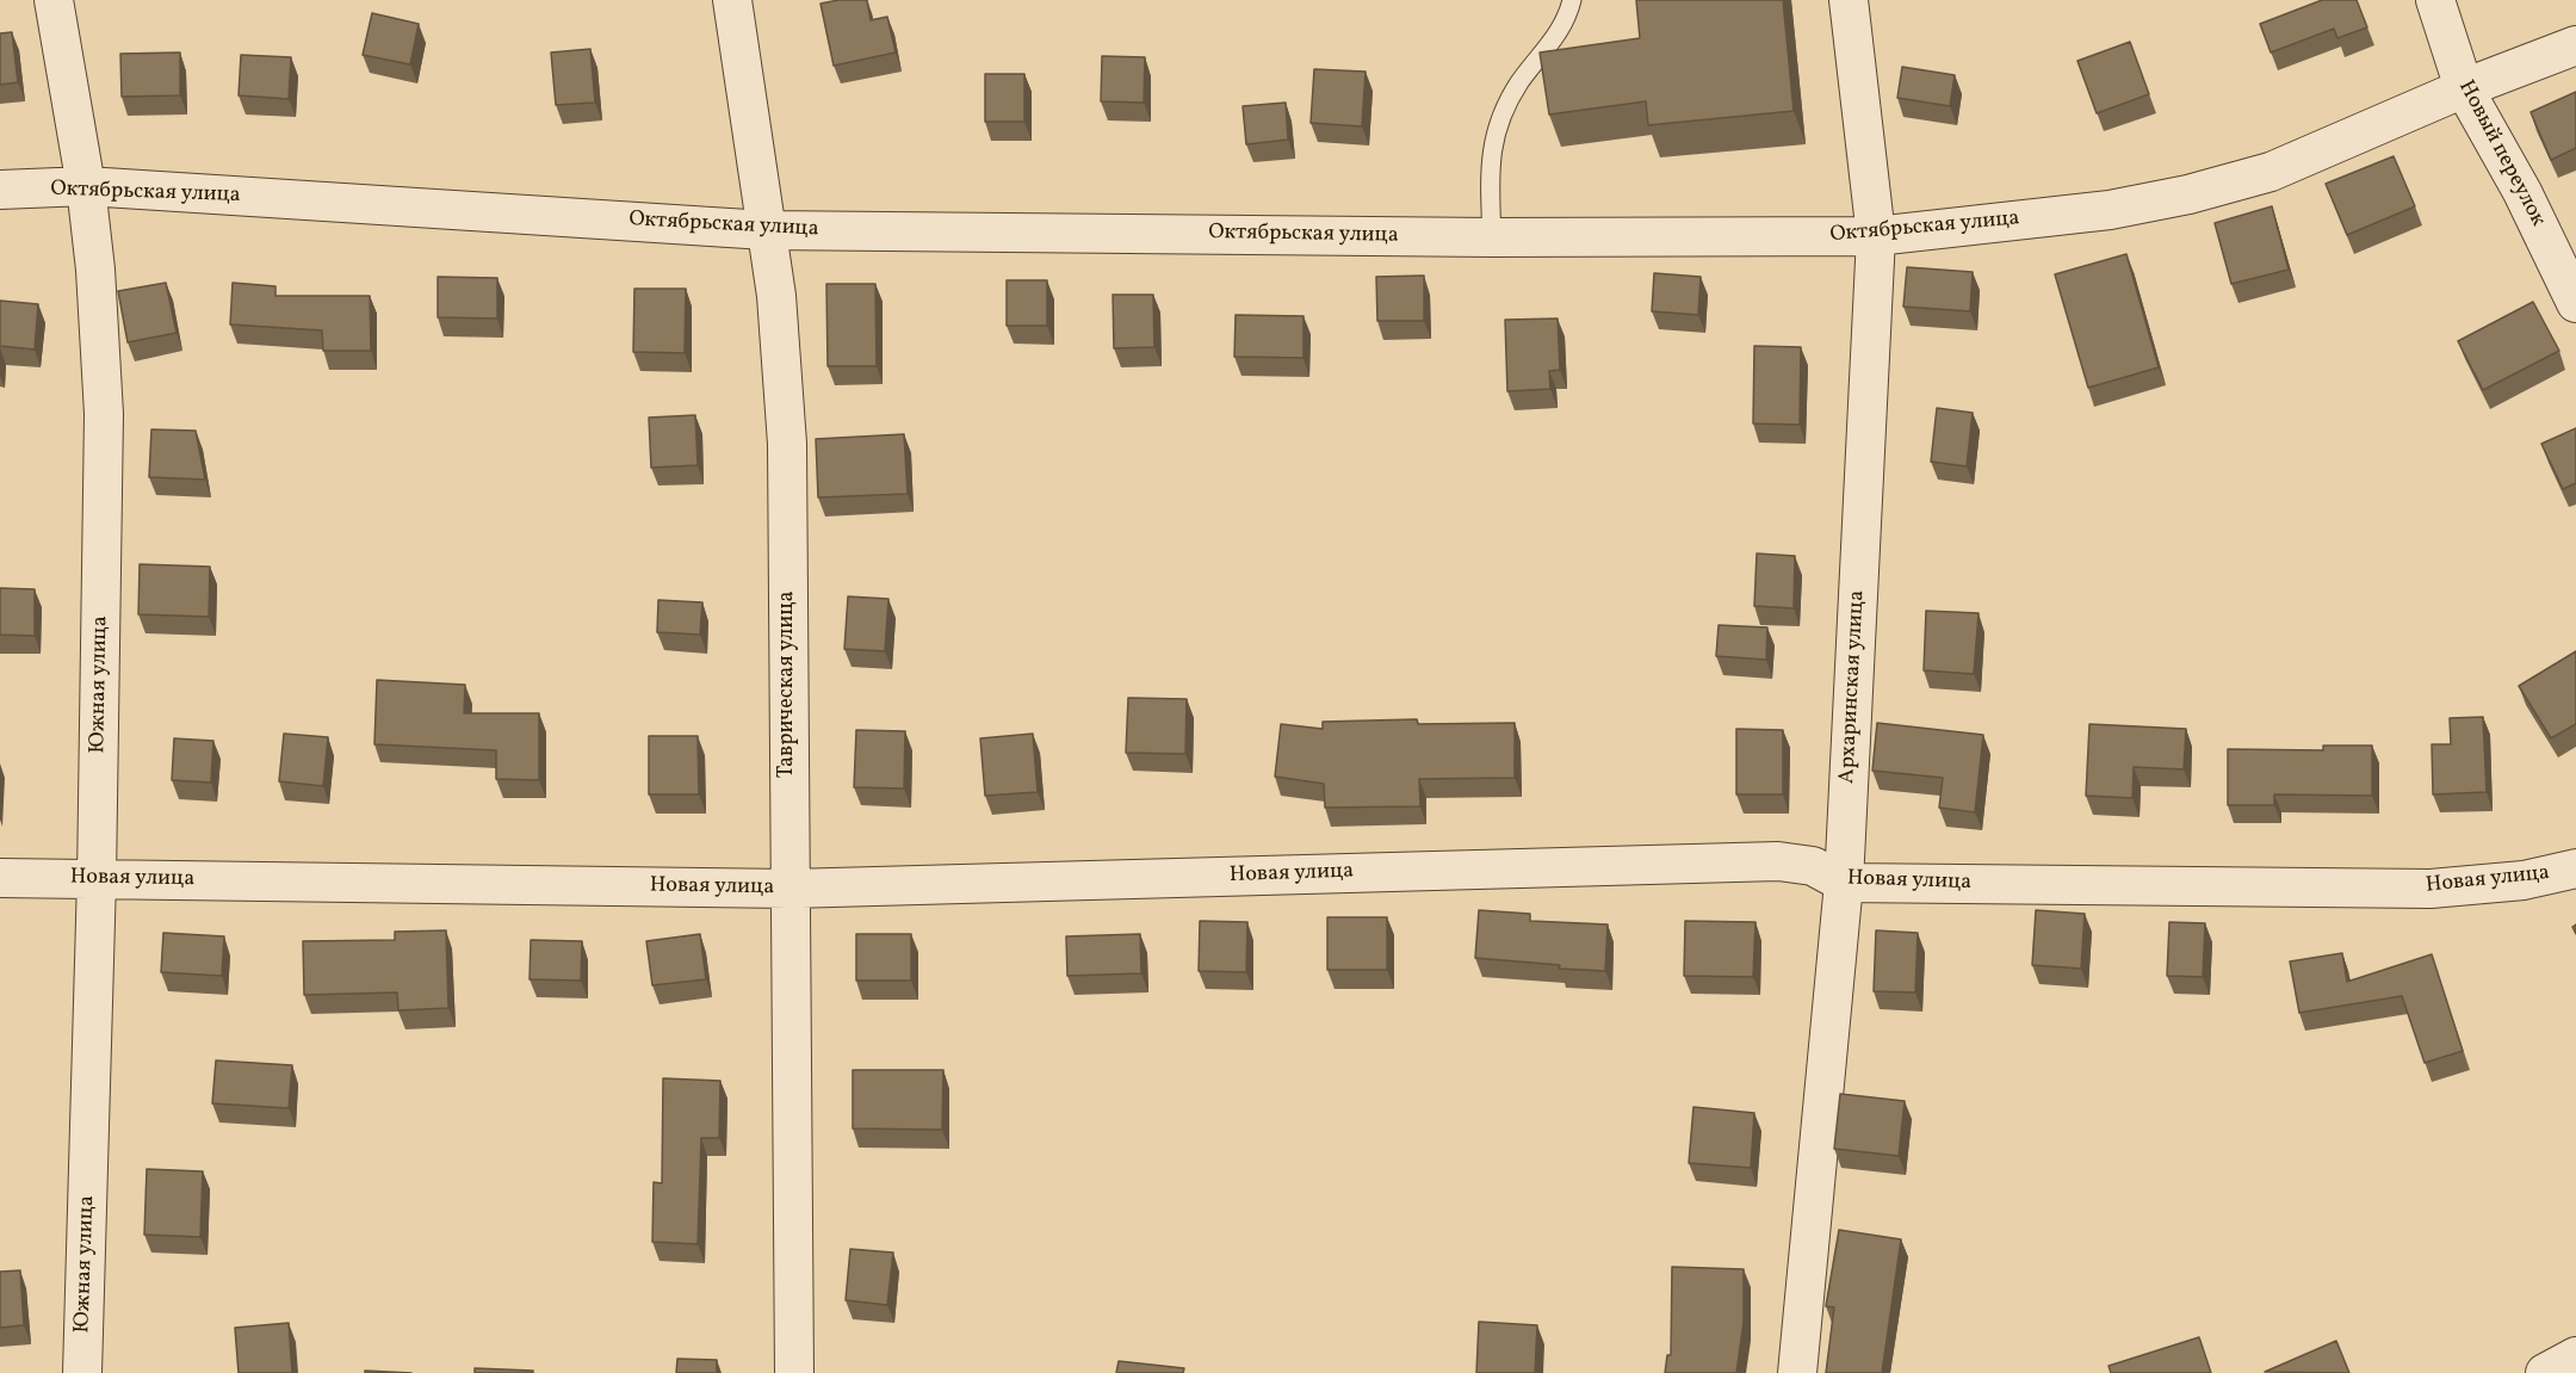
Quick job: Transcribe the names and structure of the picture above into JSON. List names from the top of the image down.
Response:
{
  "streets": {
    "street": [
      "Новый переулок",
      "Октябрьская улица",
      "Южная улица",
      "Таврическая улица",
      "Архаринская улица",
      "Новая улица"
    ]
  },
  "crossings": [
    ["Новый переулок", "Октябрьская улица"],
    ["Октябрьская улица", "Южная улица"],
    ["Октябрьская улица", "Таврическая улица"],
    ["Октябрьская улица", "Архаринская улица"],
    ["Южная улица", "Новая улица"],
    ["Таврическая улица", "Новая улица"],
    ["Архаринская улица", "Новая улица"]
  ]
}
